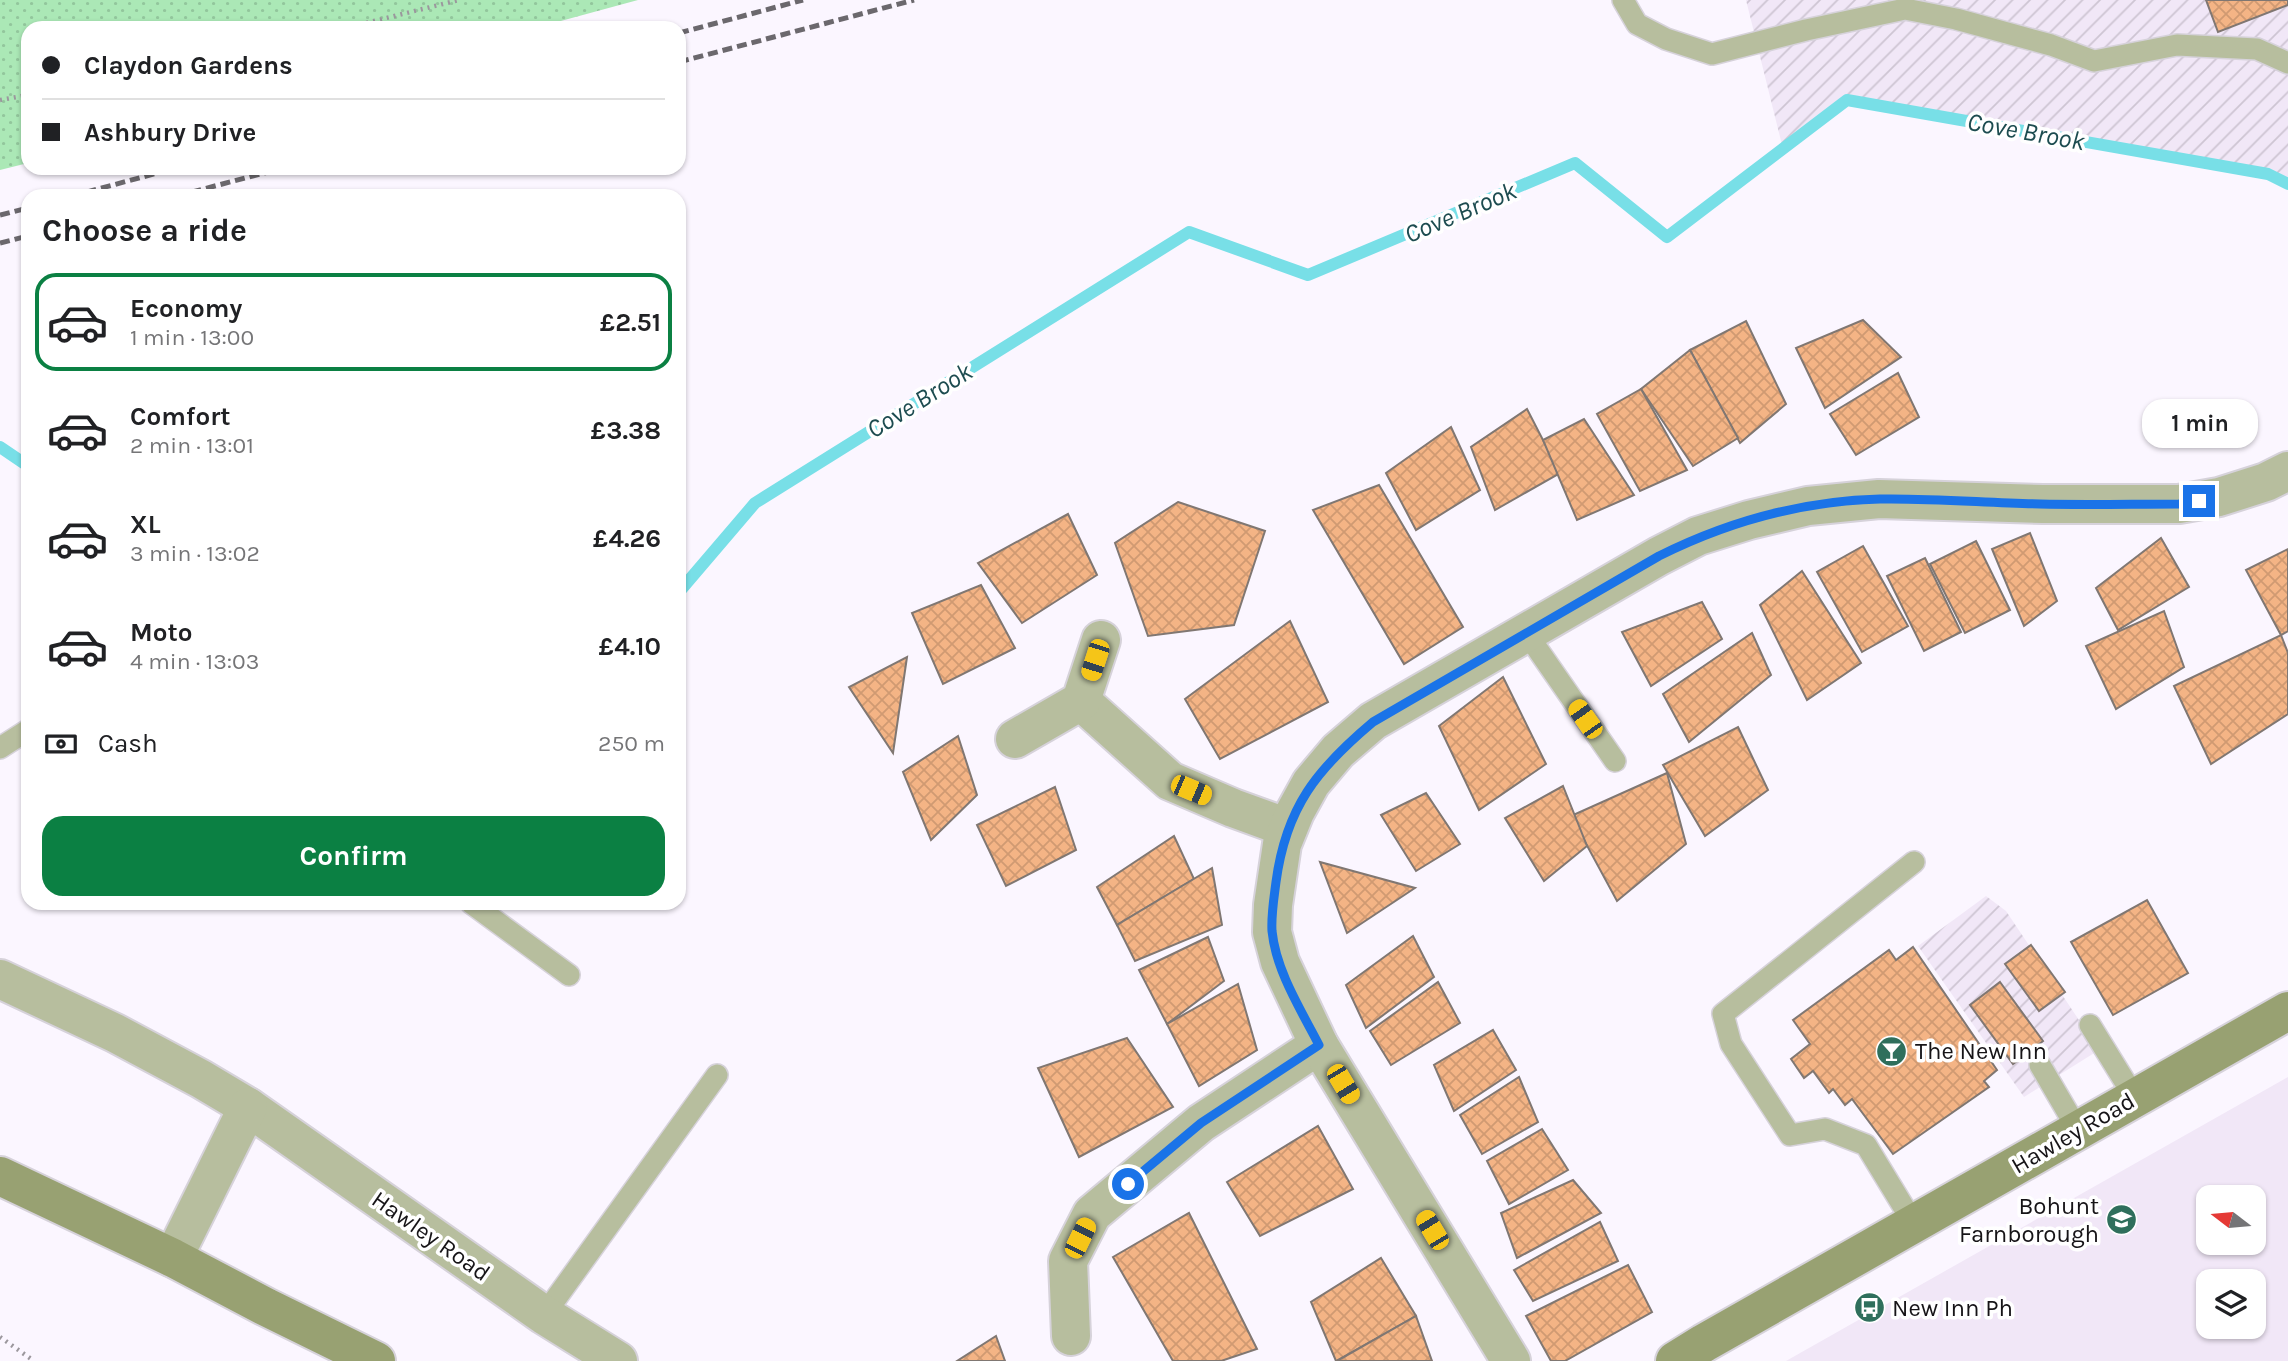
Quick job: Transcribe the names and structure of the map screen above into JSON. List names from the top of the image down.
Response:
{
  "streets": {
    "main road": ["Hawley Road"]
  },
  "water": ["Cove Brook"],
  "places": {
    "bar": ["The New Inn"],
    "school or university": ["Bohunt Farnborough"],
    "bus stop": ["New Inn Ph"]
  },
  "north": "left",
  "page": {
    "banner": ["Claydon Gardens", "Ashbury Drive"],
    "heading": "Choose a ride",
    "list": [
      {
        "name": "Economy",
        "note": "1 min · 13:00",
        "value": "£2.51"
      },
      {
        "name": "Comfort",
        "note": "2 min · 13:01",
        "value": "£3.38"
      },
      {
        "name": "XL",
        "note": "3 min · 13:02",
        "value": "£4.26"
      },
      {
        "name": "Moto",
        "note": "4 min · 13:03",
        "value": "£4.10"
      }
    ],
    "bubble": "1 min",
    "pay": ["Cash", "250 m"],
    "buttons": "Confirm"
  }
}
